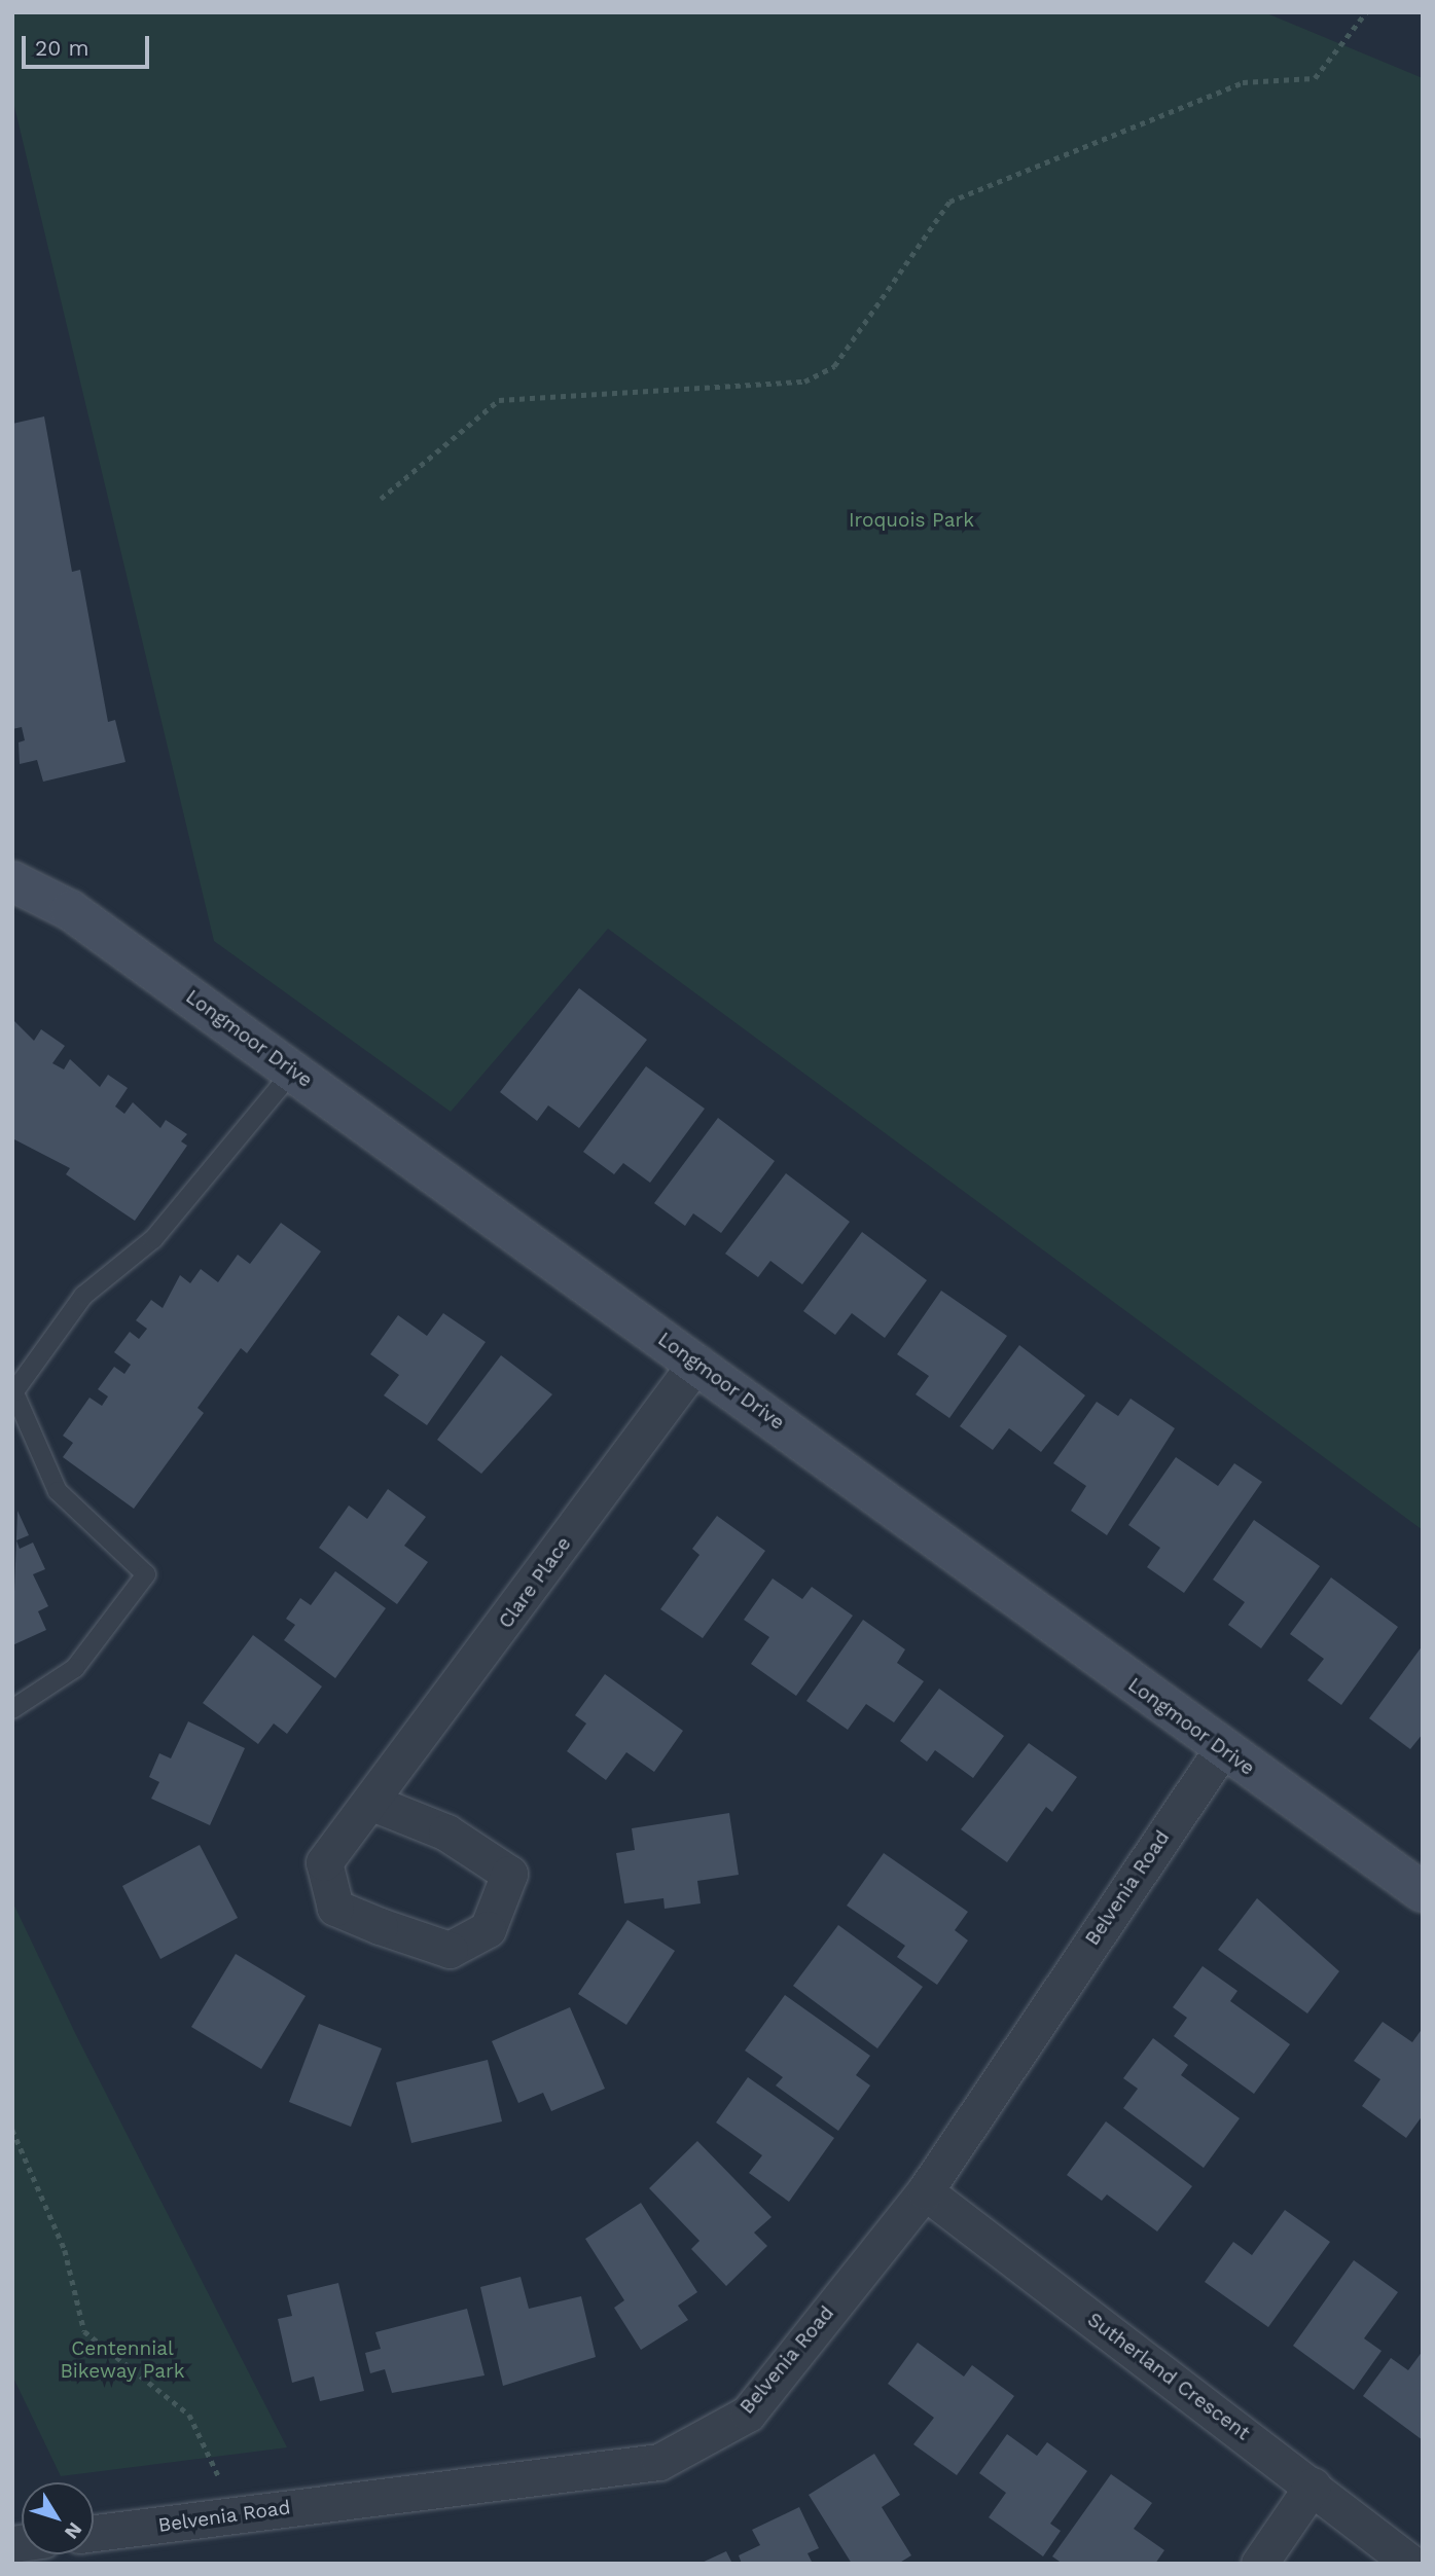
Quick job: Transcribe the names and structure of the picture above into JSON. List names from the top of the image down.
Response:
{
  "streets": {
    "street": [
      "Longmoor Drive",
      "Clare Place",
      "Belvenia Road",
      "Sutherland Crescent"
    ]
  },
  "crossings": [
    ["Longmoor Drive", "Clare Place"],
    ["Longmoor Drive", "Belvenia Road"],
    ["Belvenia Road", "Sutherland Crescent"]
  ],
  "parks": ["Iroquois Park", "Centennial Bikeway Park"],
  "scale_bar": "20 m",
  "north": "bottom right"
}
